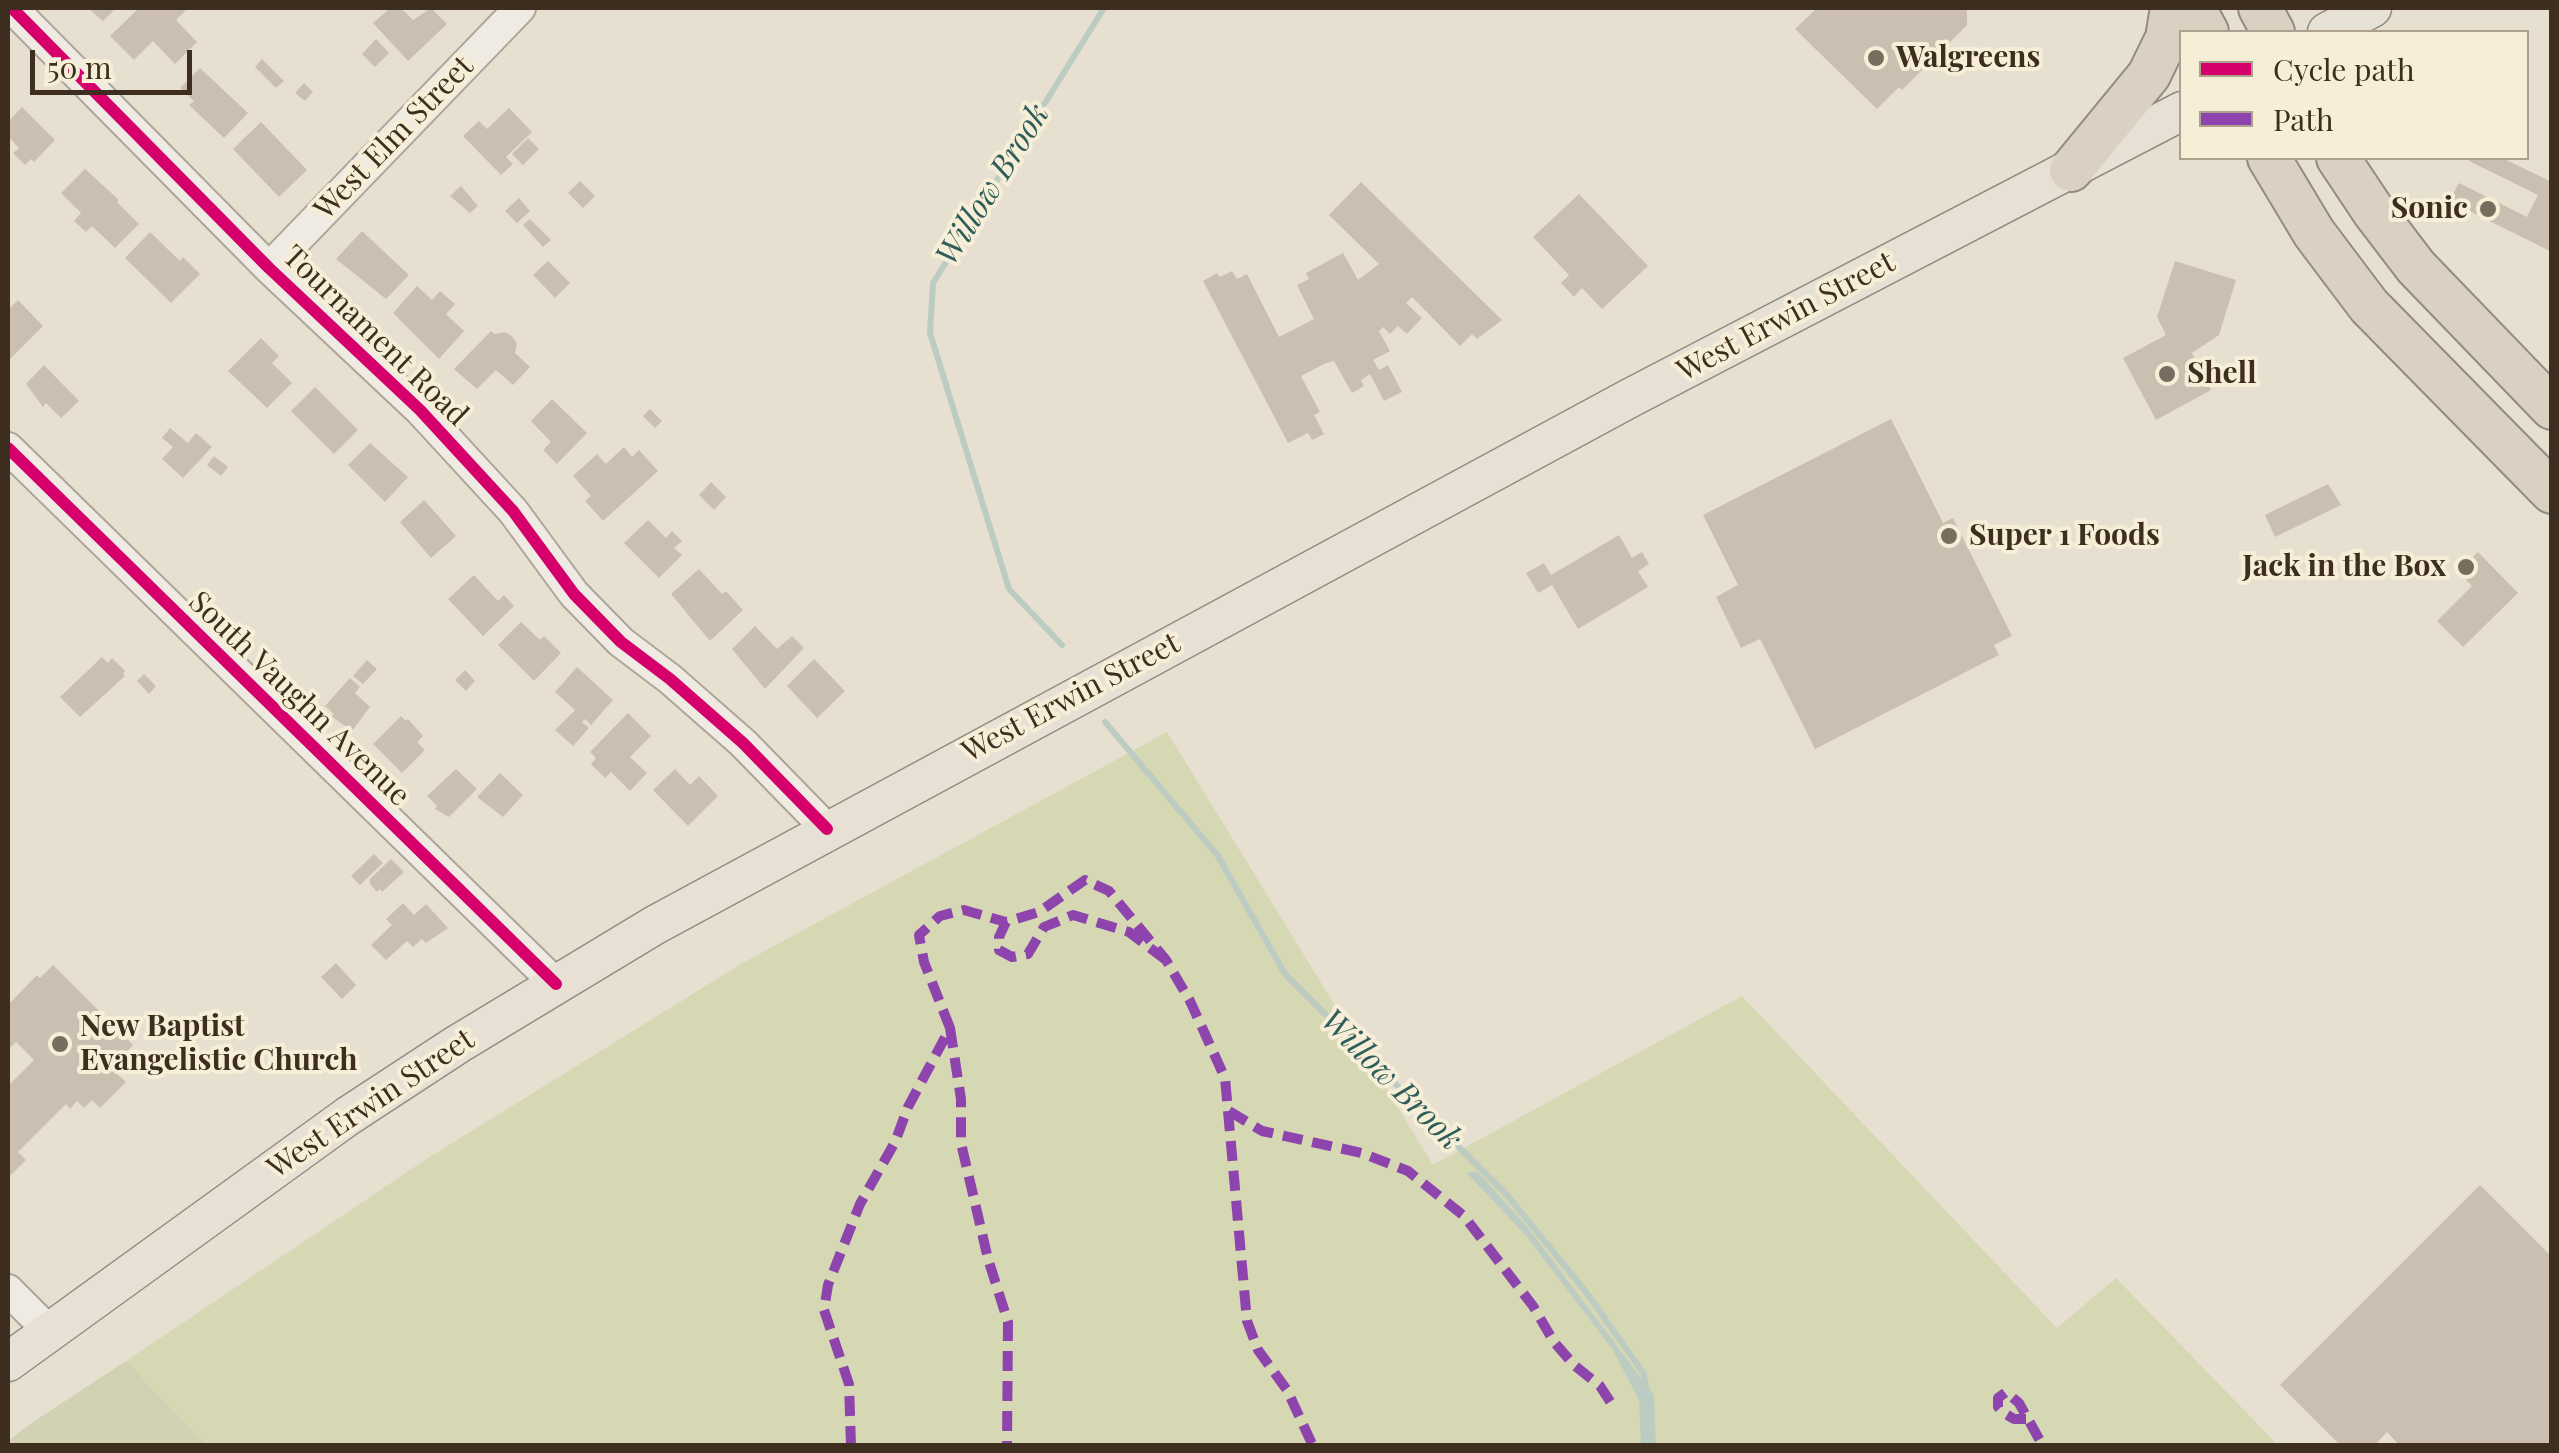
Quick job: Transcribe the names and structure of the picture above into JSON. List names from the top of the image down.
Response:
{
  "streets": {
    "main road": ["West Erwin Street"],
    "street": ["West Elm Street", "Tournament Road", "South Vaughn Avenue"]
  },
  "crossings": [
    ["West Elm Street", "Tournament Road"],
    ["West Erwin Street", "Tournament Road"],
    ["West Erwin Street", "South Vaughn Avenue"]
  ],
  "water": ["Willow Brook"],
  "places": [
    "Walgreens",
    "Sonic",
    "Shell",
    "Super 1 Foods",
    "Jack in the Box",
    "New Baptist Evangelistic Church"
  ],
  "legend": ["Cycle path", "Path"],
  "scale_bar": "50 m"
}
